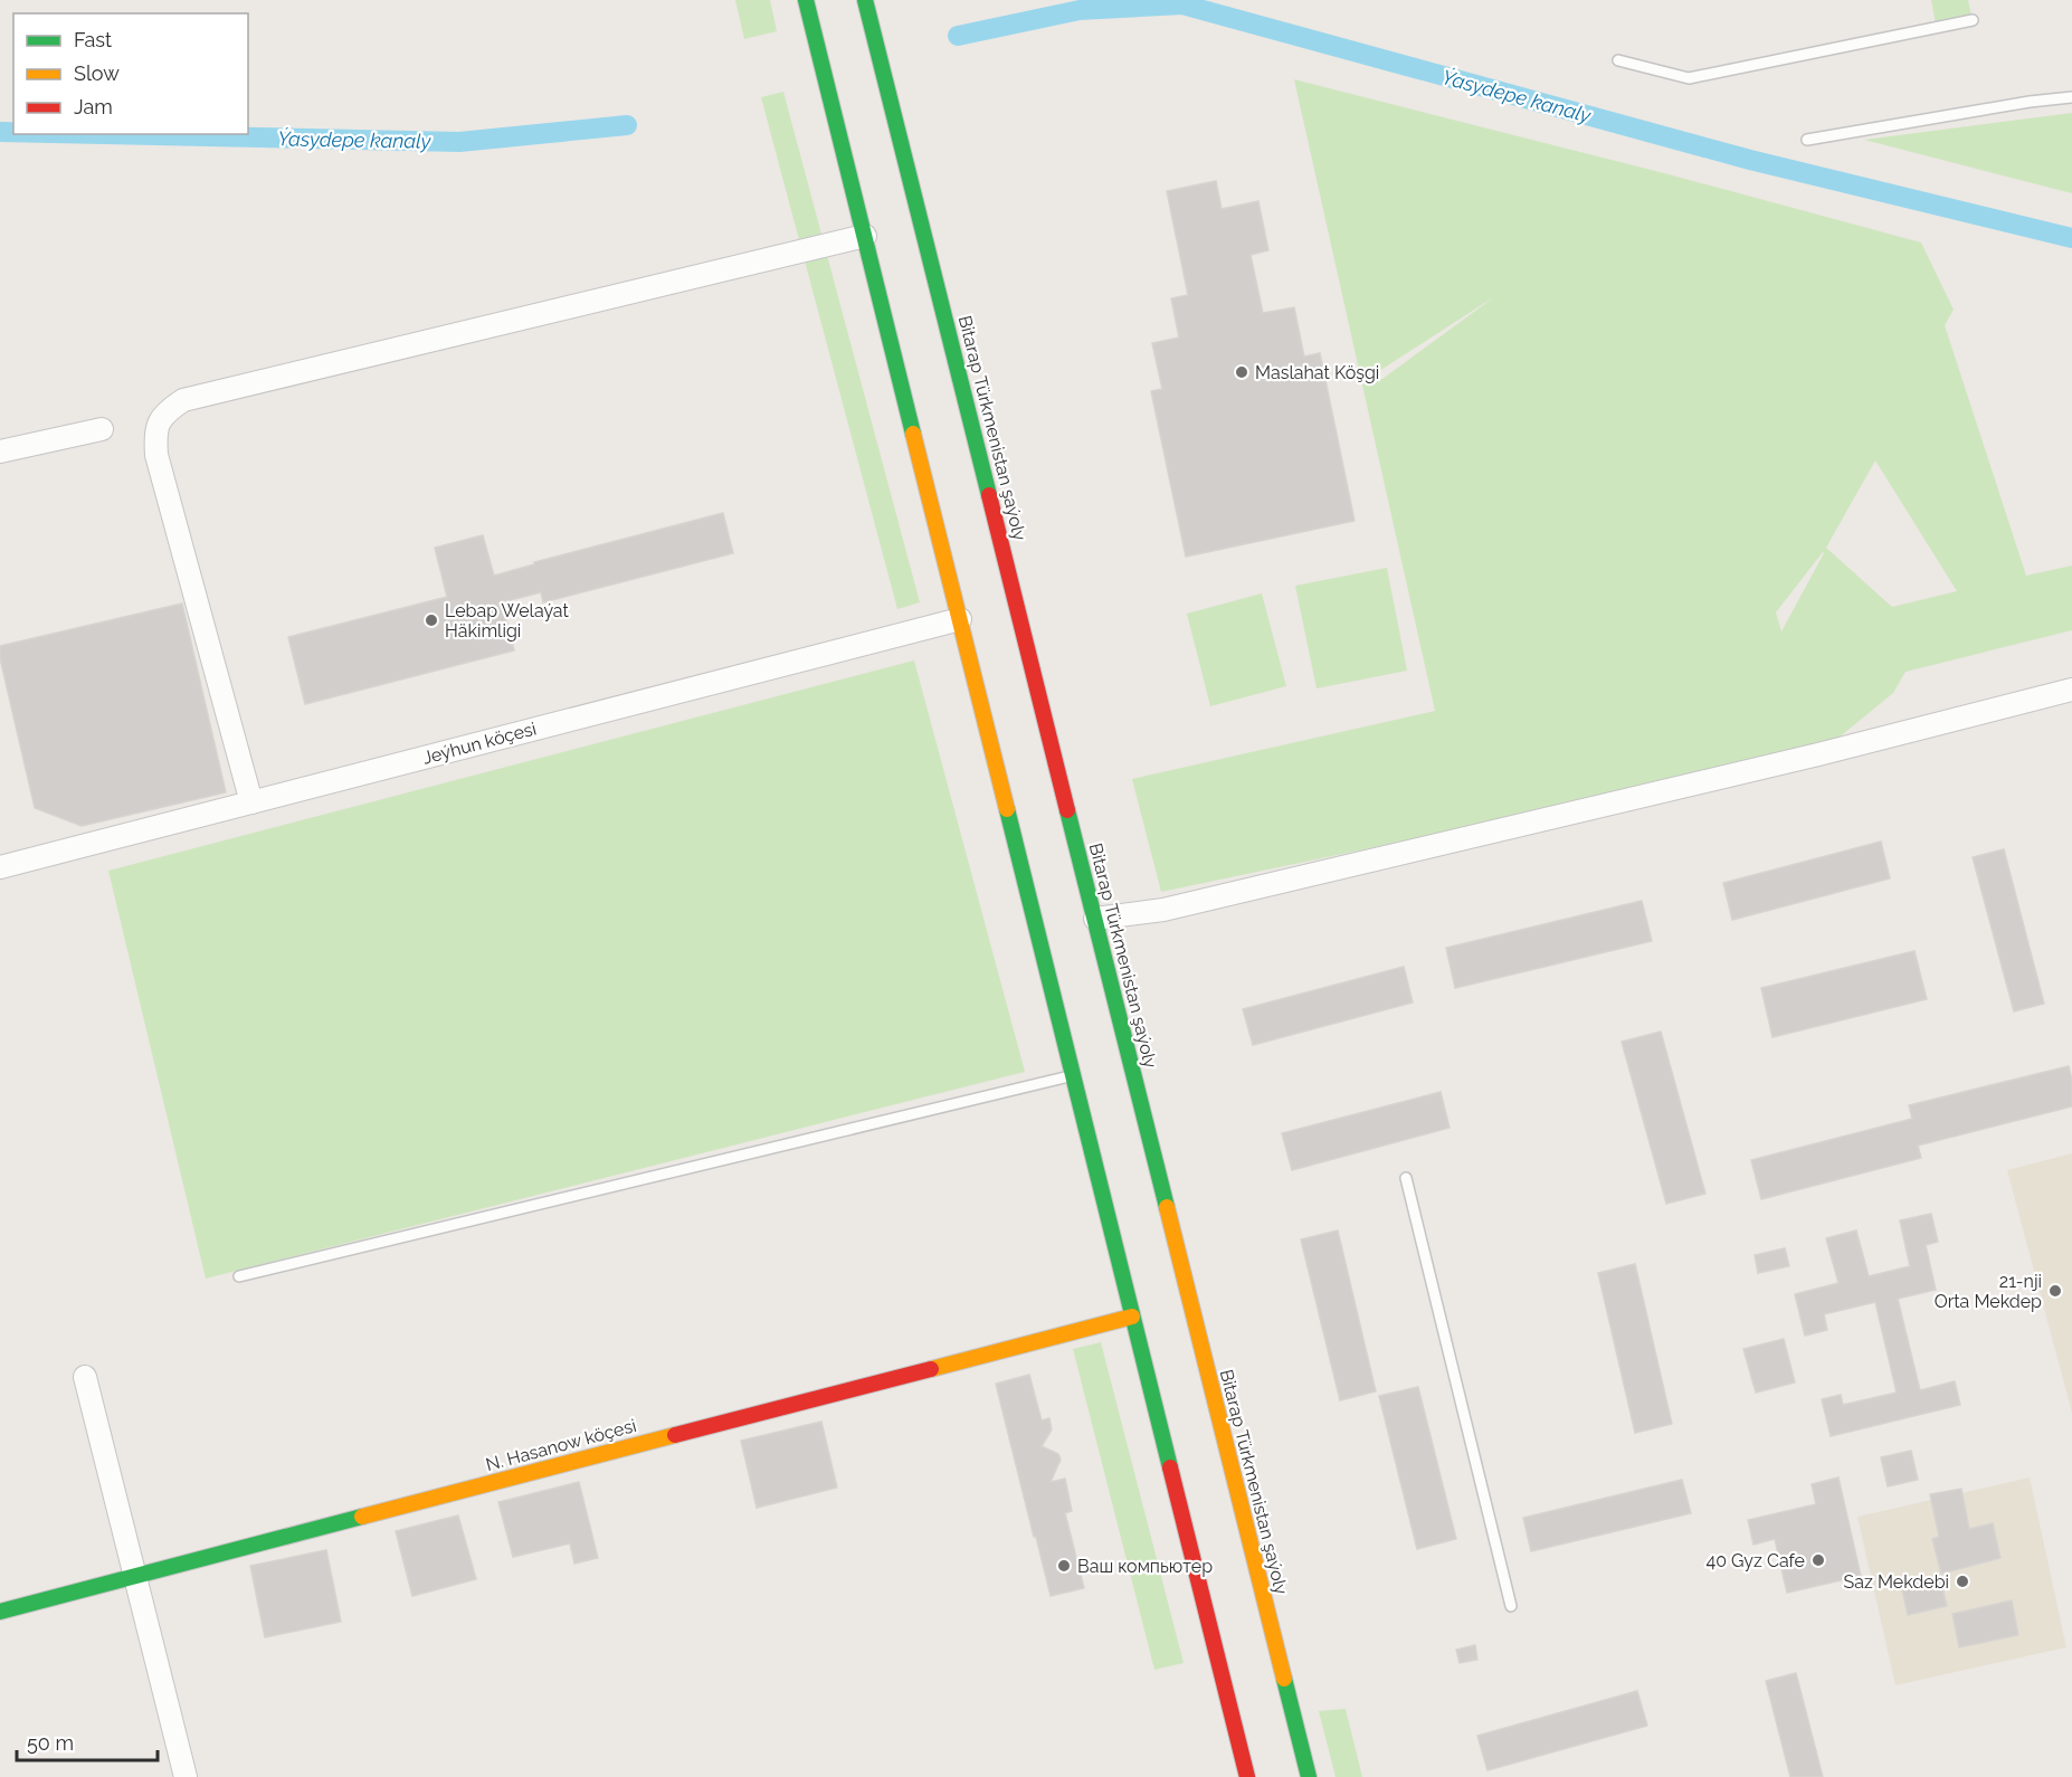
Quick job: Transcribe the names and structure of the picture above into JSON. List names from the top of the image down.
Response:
{
  "streets": {
    "main road": ["Bitarap Türkmenistan şaýoly", "N. Hasanow köçesi"],
    "street": ["Jeýhun köçesi"]
  },
  "water": ["Ýasydepe kanaly"],
  "places": [
    "Maslahat Köşgi",
    "Lebap Welaýat Häkimligi",
    "21-nji Orta Mekdep",
    "40 Gyz Cafe",
    "Ваш компьютер",
    "Saz Mekdebi"
  ],
  "legend": ["Fast", "Slow", "Jam"],
  "scale_bar": "50 m"
}
